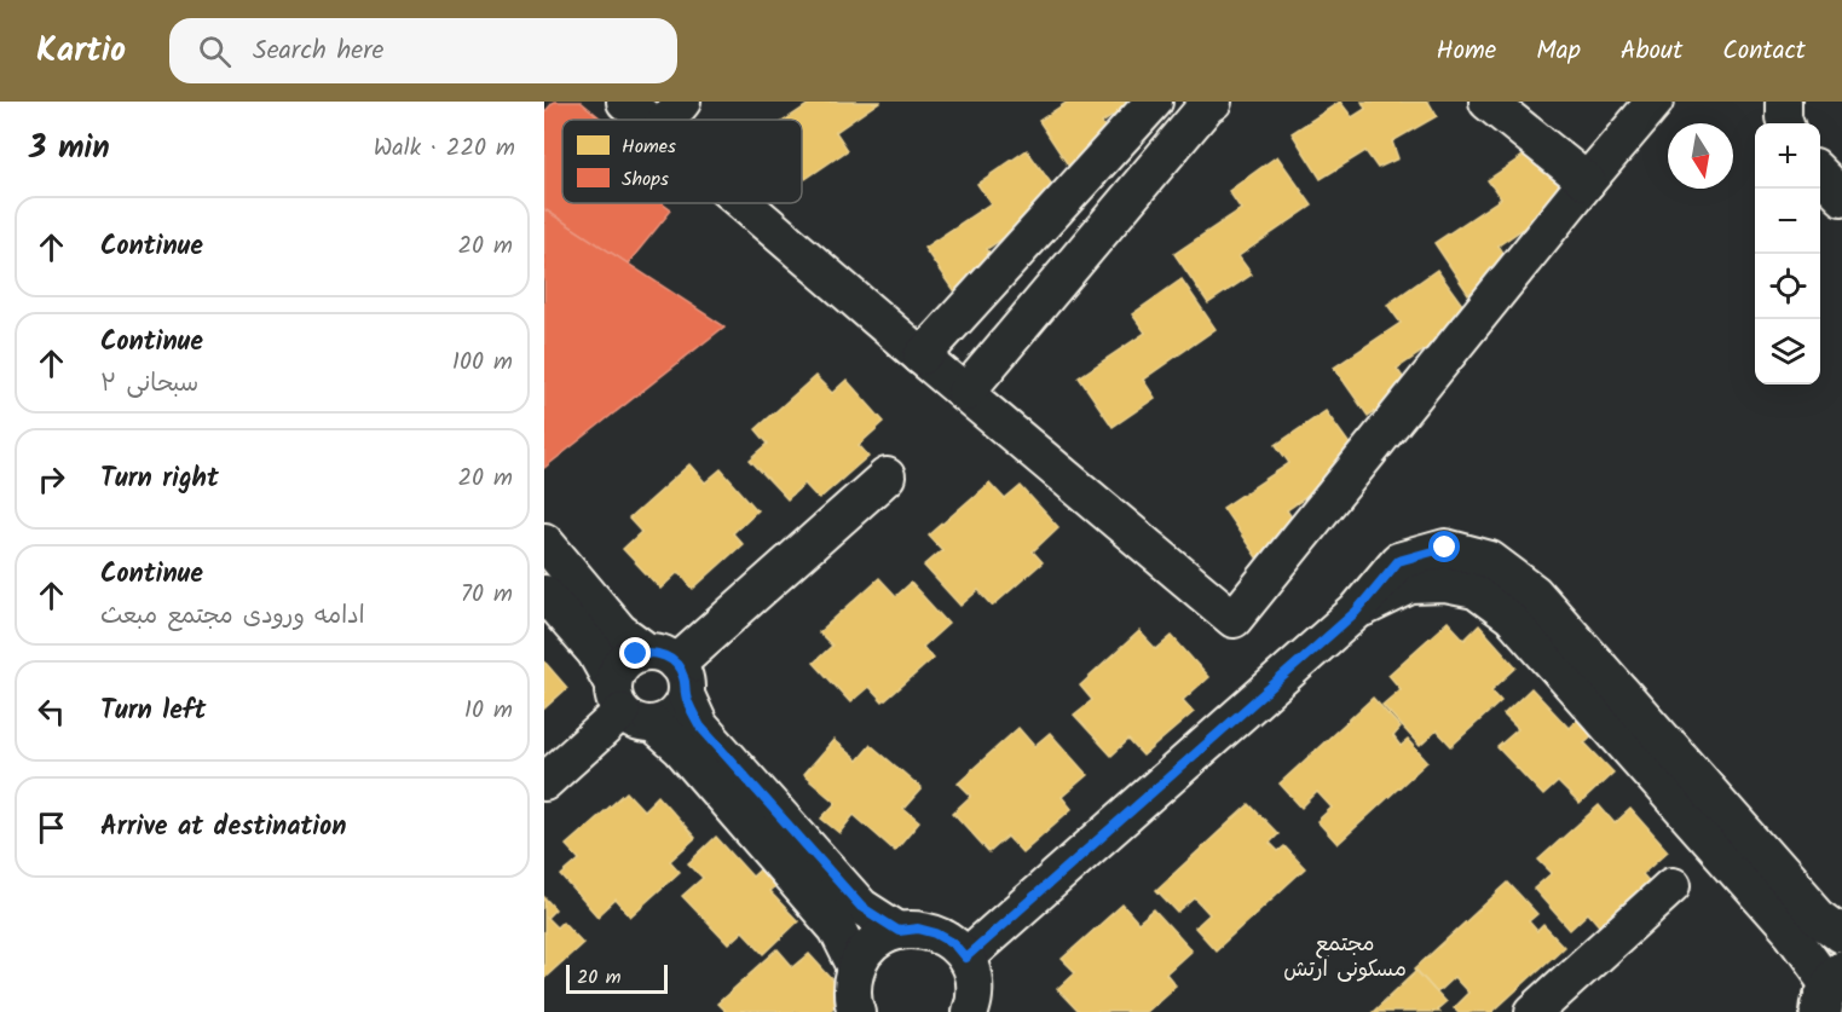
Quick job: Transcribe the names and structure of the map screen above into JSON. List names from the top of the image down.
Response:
{
  "districts": ["مجتمع مسکونی ارتش"],
  "legend": ["Homes", "Shops"],
  "scale_bar": "20 m",
  "north": "bottom",
  "page": {
    "header": "Kartio",
    "search": "Search here",
    "nav": [
      "Home",
      "Map",
      "About",
      "Contact"
    ],
    "heading": ["3 min", "Walk · 220 m"],
    "map_buttons": ["+", "−"],
    "list": [
      ["Continue", "20 m"],
      ["Continue", "سبحانی ۲", "100 m"],
      ["Turn right", "20 m"],
      ["Continue", "ادامه ورودی مجتمع مبعث", "70 m"],
      ["Turn left", "10 m"],
      "Arrive at destination"
    ],
    "scale": "20 m"
  }
}
